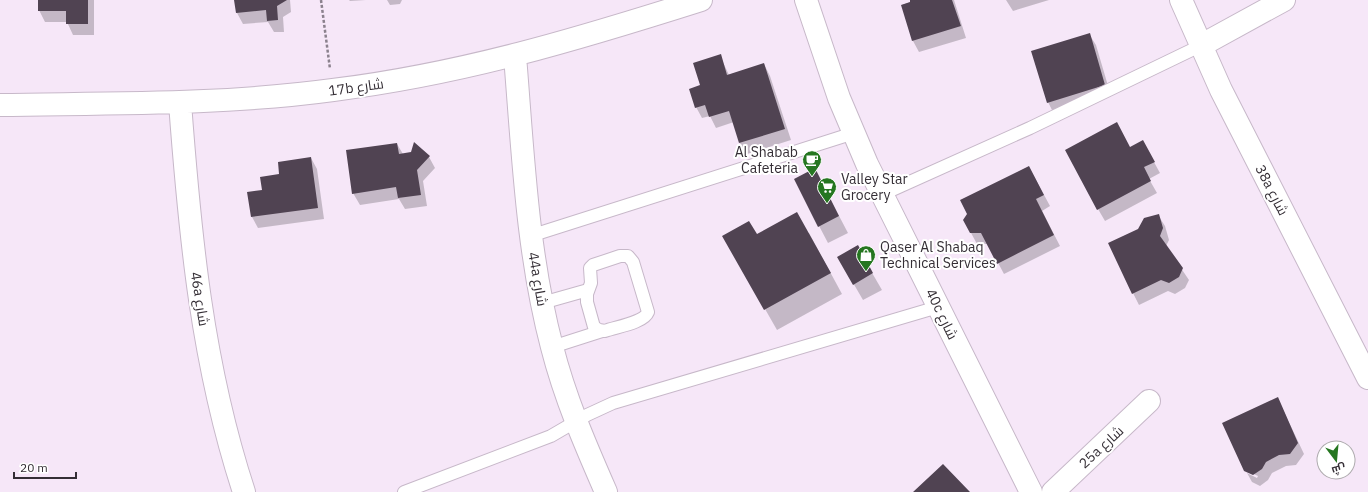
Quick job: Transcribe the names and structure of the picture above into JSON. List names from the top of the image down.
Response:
{
  "streets": {
    "street": [
      "17b شارع",
      "38a شارع",
      "44a شارع",
      "46a شارع",
      "40c شارع",
      "25a شارع"
    ]
  },
  "crossings": [
    ["17b شارع", "44a شارع"],
    ["17b شارع", "46a شارع"]
  ],
  "places": {
    "cafe": ["Al Shabab Cafeteria"],
    "supermarket": ["Valley Star Grocery"],
    "shop": ["Qaser Al Shabaq Technical Services"]
  },
  "scale_bar": "20 m",
  "north": "bottom"
}
